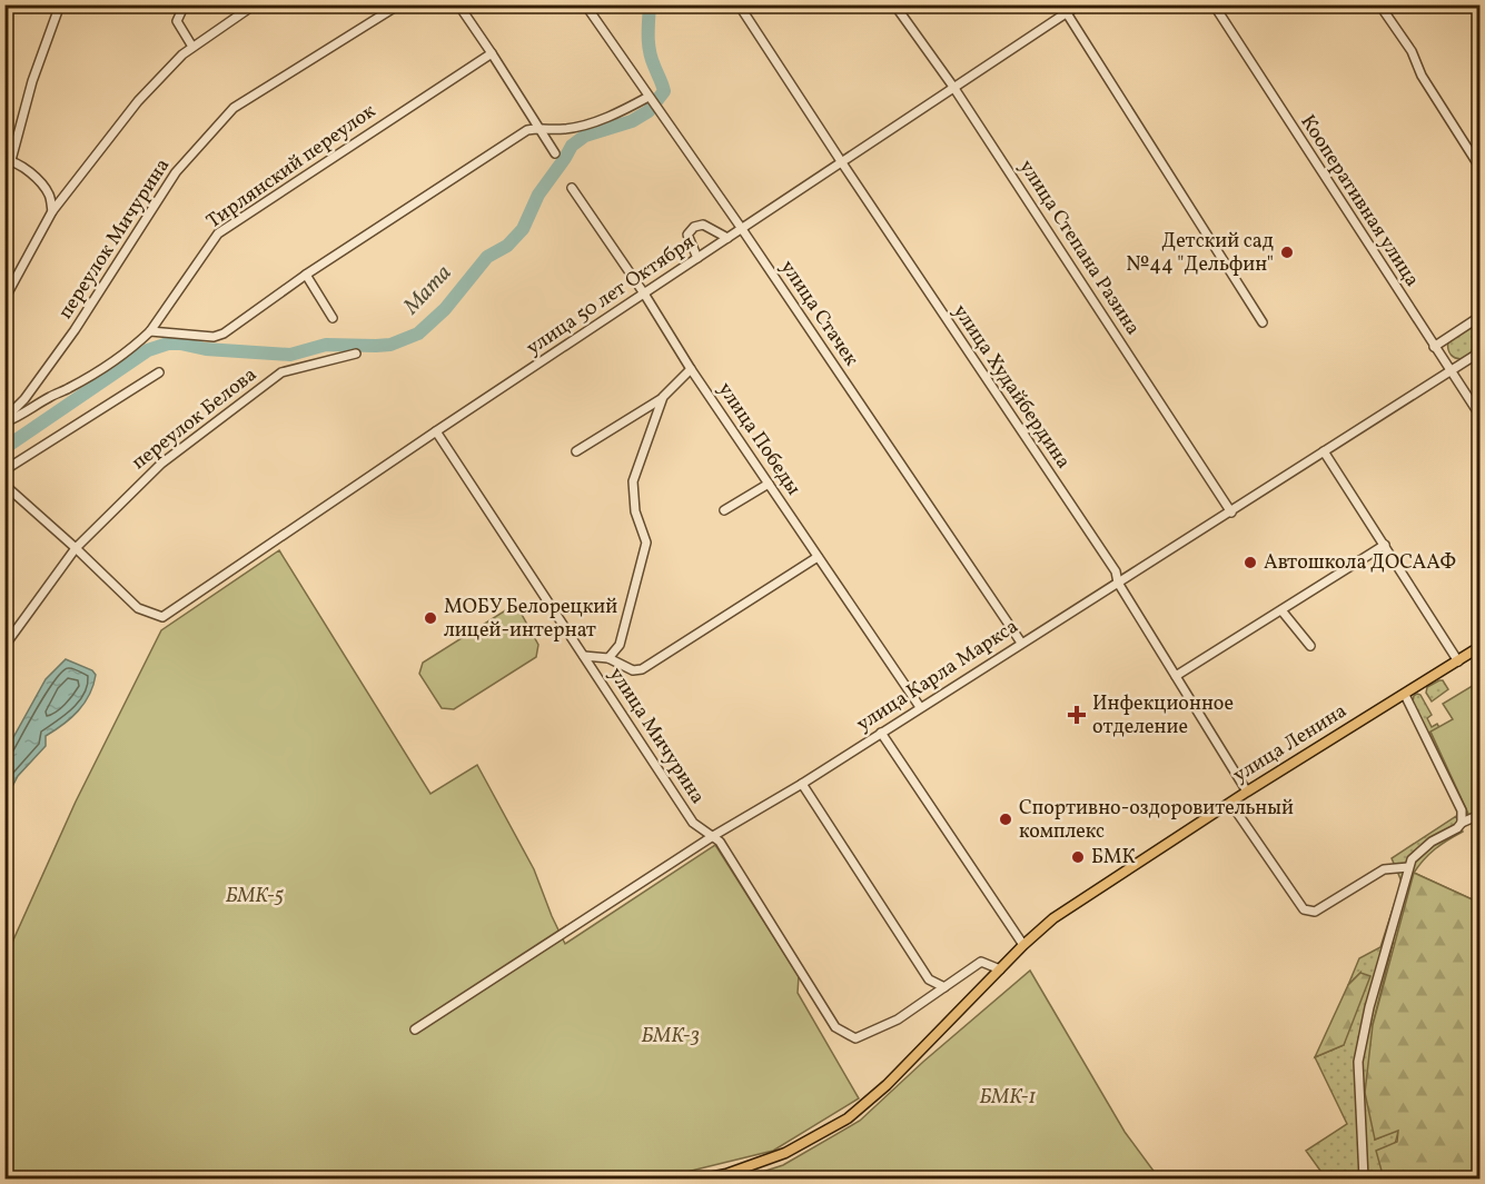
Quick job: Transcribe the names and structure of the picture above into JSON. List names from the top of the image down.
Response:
{
  "streets": {
    "main road": ["улица Ленина"],
    "street": [
      "Тирлянский переулок",
      "Кооперативная улица",
      "переулок Мичурина",
      "улица Степана Разина",
      "улица 50 лет Октября",
      "улица Стачек",
      "улица Худайбердина",
      "переулок Белова",
      "улица Победы",
      "улица Карла Маркса",
      "улица Мичурина"
    ]
  },
  "crossings": [
    ["Тирлянский переулок", "переулок Мичурина"],
    ["Кооперативная улица", "улица Карла Маркса"],
    ["улица Степана Разина", "улица 50 лет Октября"],
    ["улица Степана Разина", "улица Карла Маркса"],
    ["улица 50 лет Октября", "улица Стачек"],
    ["улица 50 лет Октября", "улица Худайбердина"],
    ["улица 50 лет Октября", "переулок Белова"],
    ["улица 50 лет Октября", "улица Победы"],
    ["улица 50 лет Октября", "улица Мичурина"],
    ["улица Стачек", "улица Карла Маркса"],
    ["улица Худайбердина", "улица Карла Маркса"],
    ["улица Худайбердина", "улица Ленина"],
    ["улица Победы", "улица Карла Маркса"],
    ["улица Карла Маркса", "улица Мичурина"],
    ["улица Мичурина", "улица Ленина"]
  ],
  "water": ["Мата"],
  "parks": ["БМК-5", "БМК-3", "БМК-1"],
  "places": {
    "other": [
      "Детский сад №44 \"Дельфин\"",
      "Автошкола ДОСААФ",
      "МОБУ Белорецкий лицей-интернат",
      "Спортивно-оздоровительный комплекс",
      "БМК"
    ],
    "health": ["Инфекционное отделение"]
  }
}
